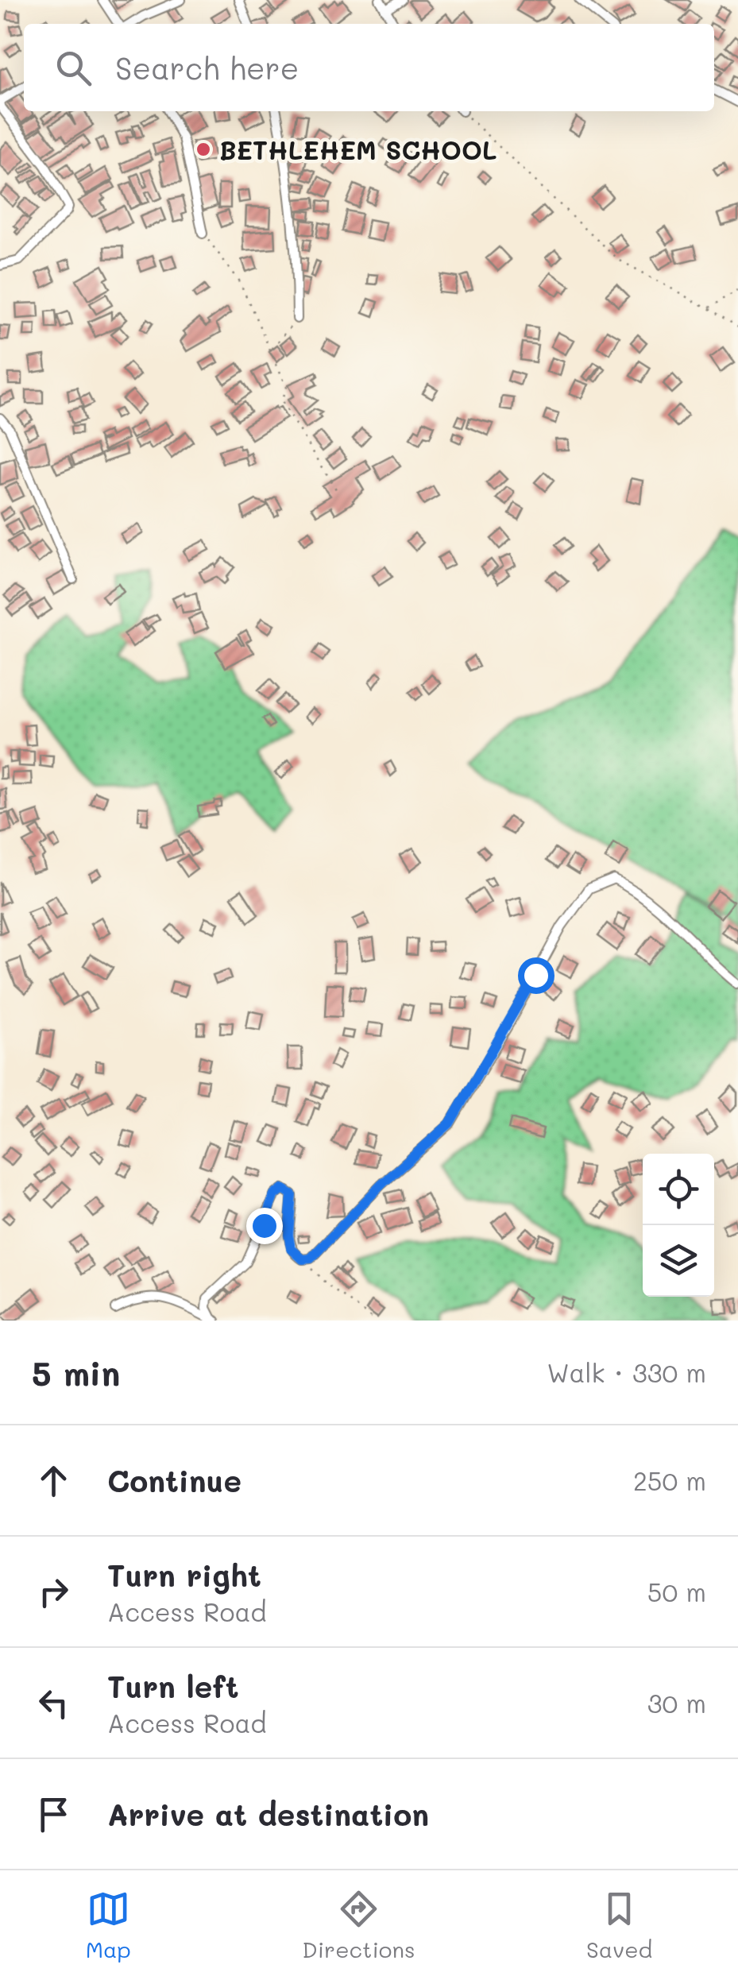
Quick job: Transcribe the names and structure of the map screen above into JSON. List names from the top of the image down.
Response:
{
  "places": ["BETHLEHEM SCHOOL"],
  "page": {
    "search": "Search here",
    "heading": ["5 min", "Walk · 330 m"],
    "list": [
      ["Continue", "250 m"],
      ["Turn right", "Access Road", "50 m"],
      ["Turn left", "Access Road", "30 m"],
      "Arrive at destination"
    ],
    "nav": ["Map", "Directions", "Saved"]
  }
}
